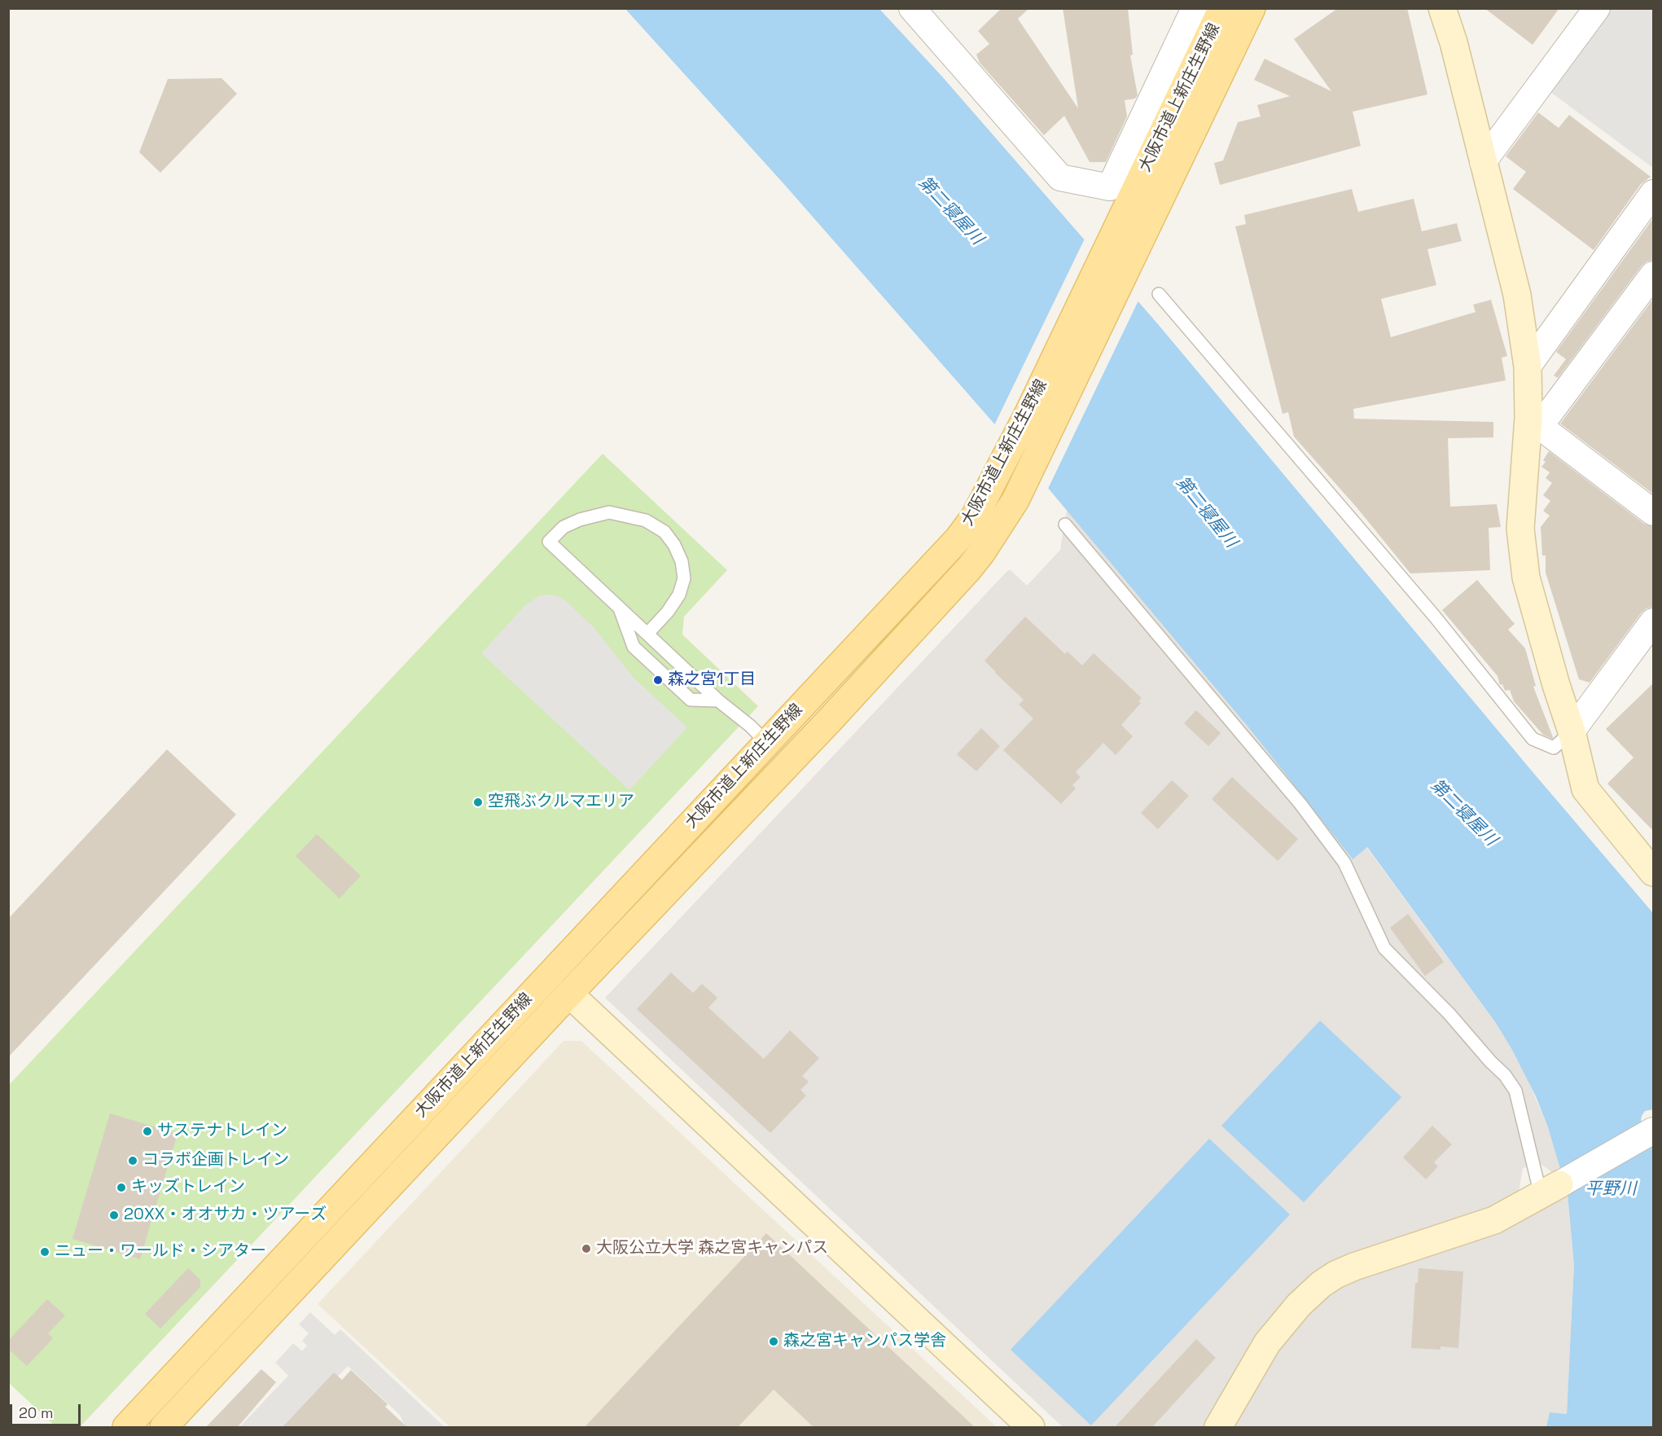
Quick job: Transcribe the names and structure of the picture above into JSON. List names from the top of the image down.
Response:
{
  "streets": {
    "main road": ["大阪市道上新庄生野線"]
  },
  "water": ["第二寝屋川", "平野川"],
  "places": [
    "森之宮1丁目",
    "空飛ぶクルマエリア",
    "サステナトレイン",
    "コラボ企画トレイン",
    "キッズトレイン",
    "20XX・オオサカ・ツアーズ",
    "大阪公立大学 森之宮キャンパス",
    "ニュー・ワールド・シアター",
    "森之宮キャンパス学舎"
  ],
  "scale_bar": "20 m"
}
